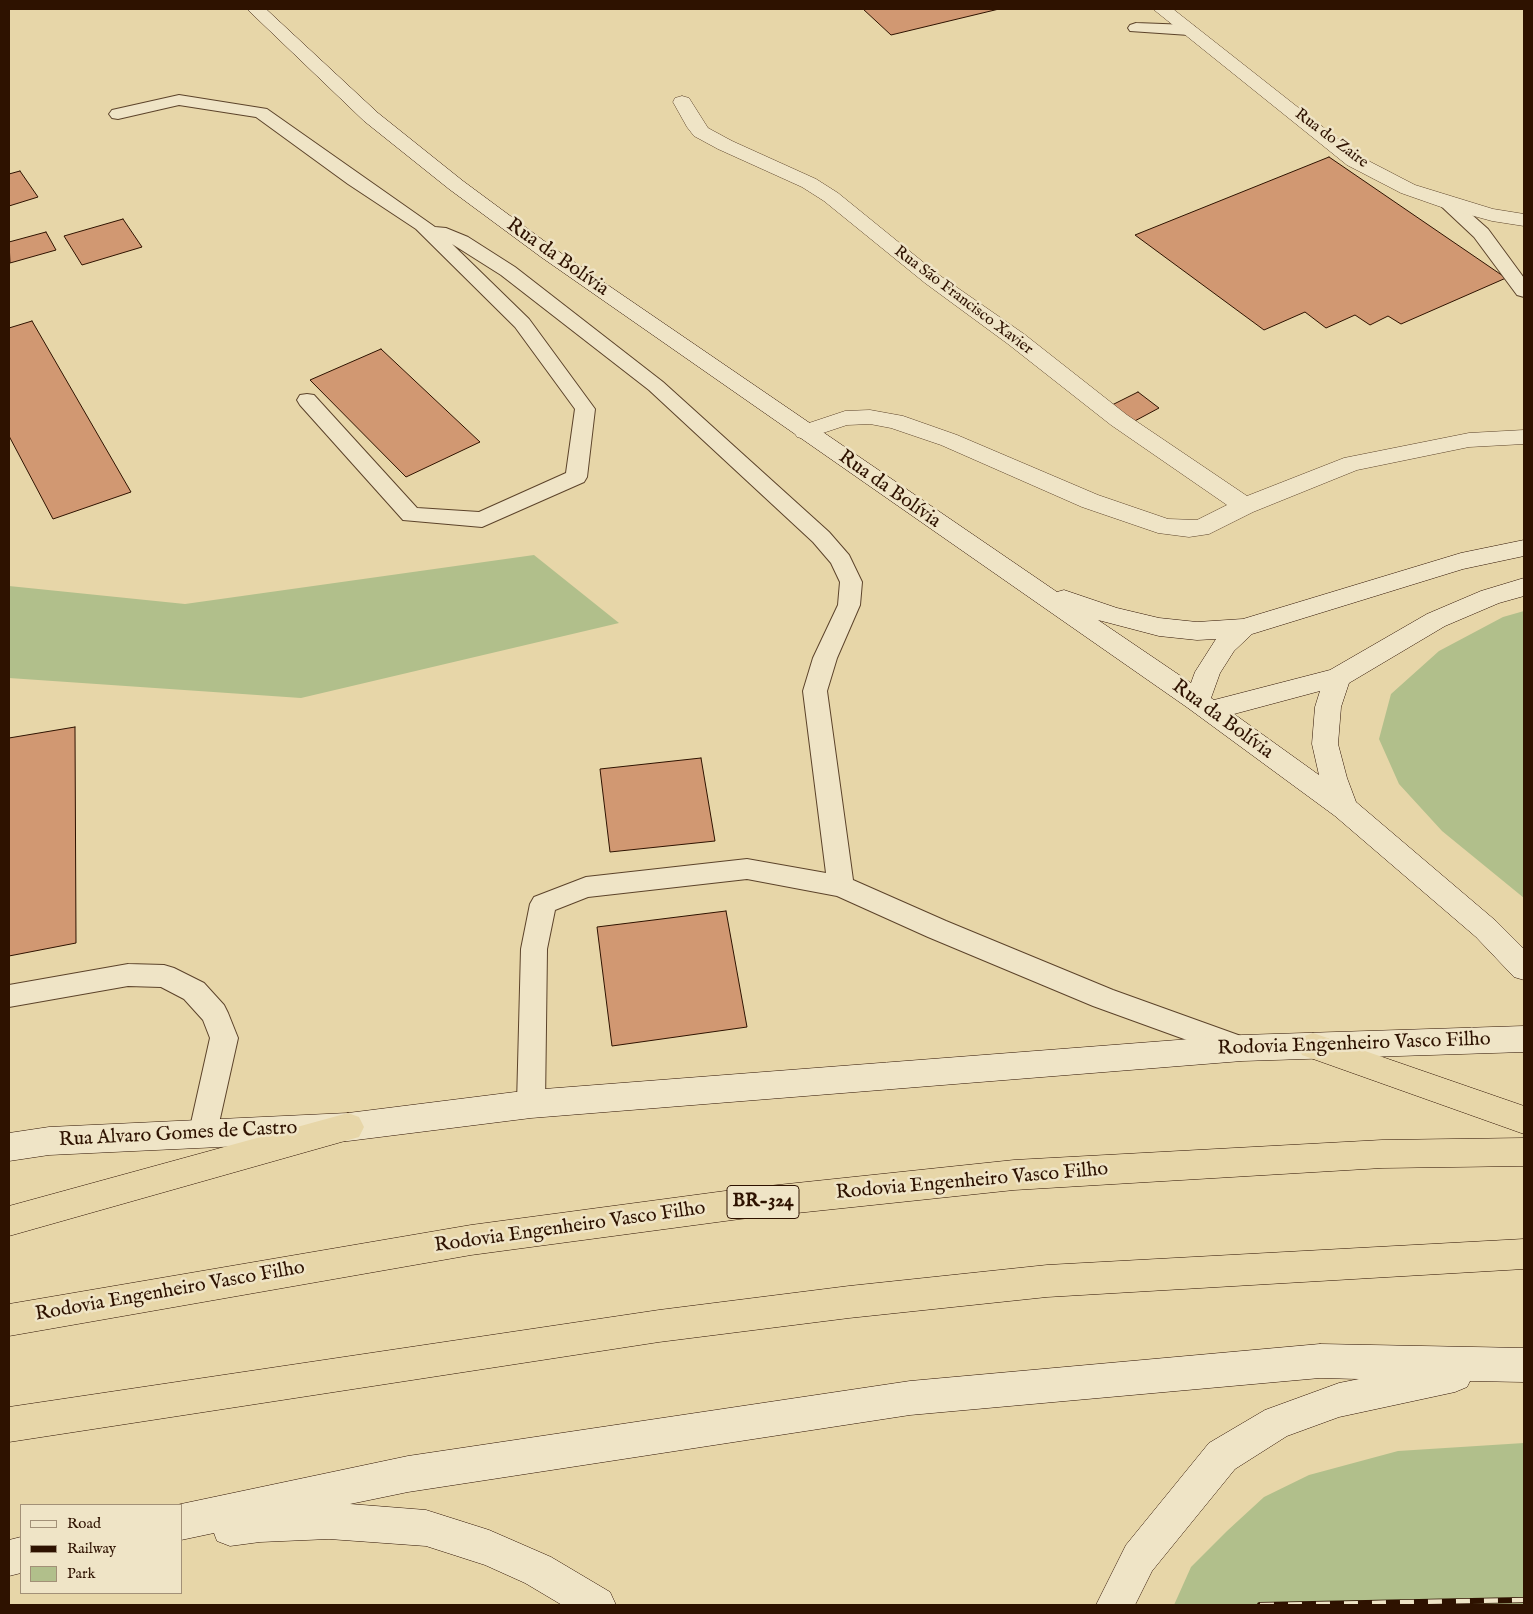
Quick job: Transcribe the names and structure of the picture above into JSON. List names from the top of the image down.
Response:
{
  "streets": {
    "highway": ["Rodovia Engenheiro Vasco Filho", "BR-324"],
    "main road": [
      "Rua do Zaire",
      "Rua da Bolívia",
      "Rua São Francisco Xavier",
      "Rua Alvaro Gomes de Castro"
    ]
  },
  "crossings": [
    ["Rodovia Engenheiro Vasco Filho", "Rua Alvaro Gomes de Castro"]
  ],
  "legend": ["Road", "Railway", "Park"]
}
